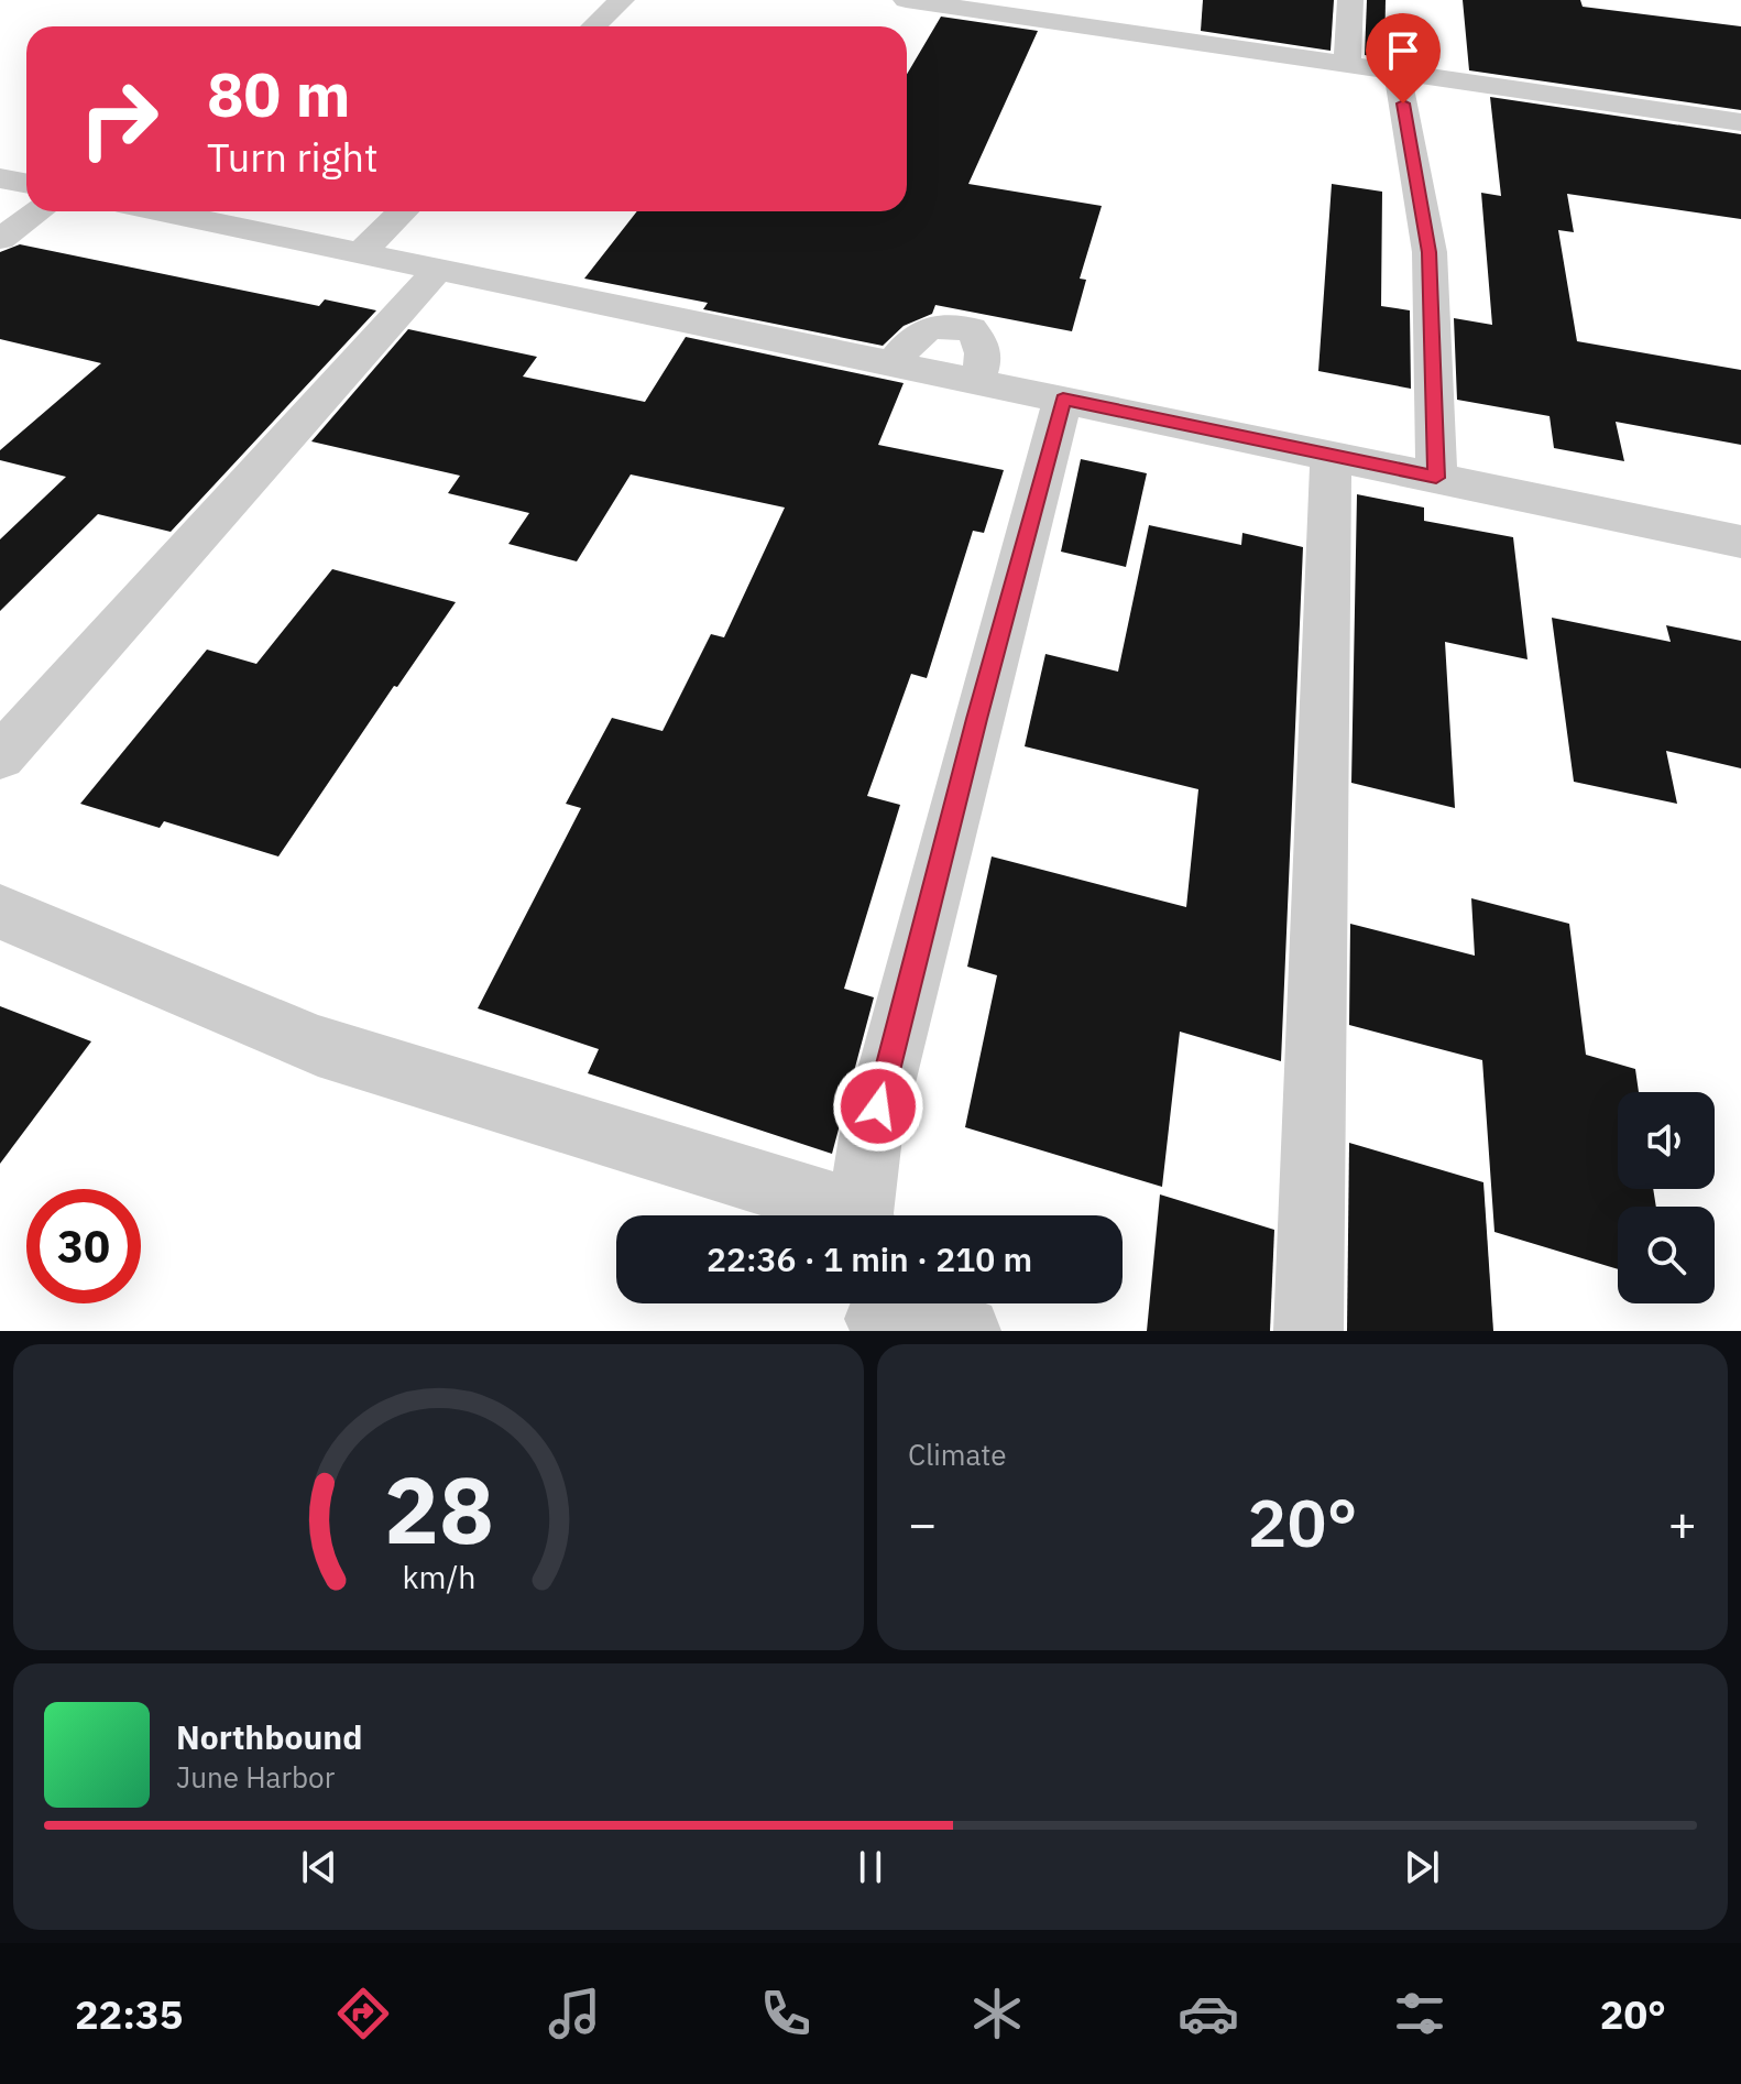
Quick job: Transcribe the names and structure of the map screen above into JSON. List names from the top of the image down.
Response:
{
  "page": {
    "turn": ["80 m", "Turn right"],
    "limit": "30",
    "trip": "22:36 · 1 min · 210 m",
    "tile": "Climate",
    "heat": ["−", "20°", "+"],
    "song": ["Northbound", "June Harbor"],
    "tabs": ["22:35", "20°"],
    "gauge": ["28", "km/h"]
  }
}
